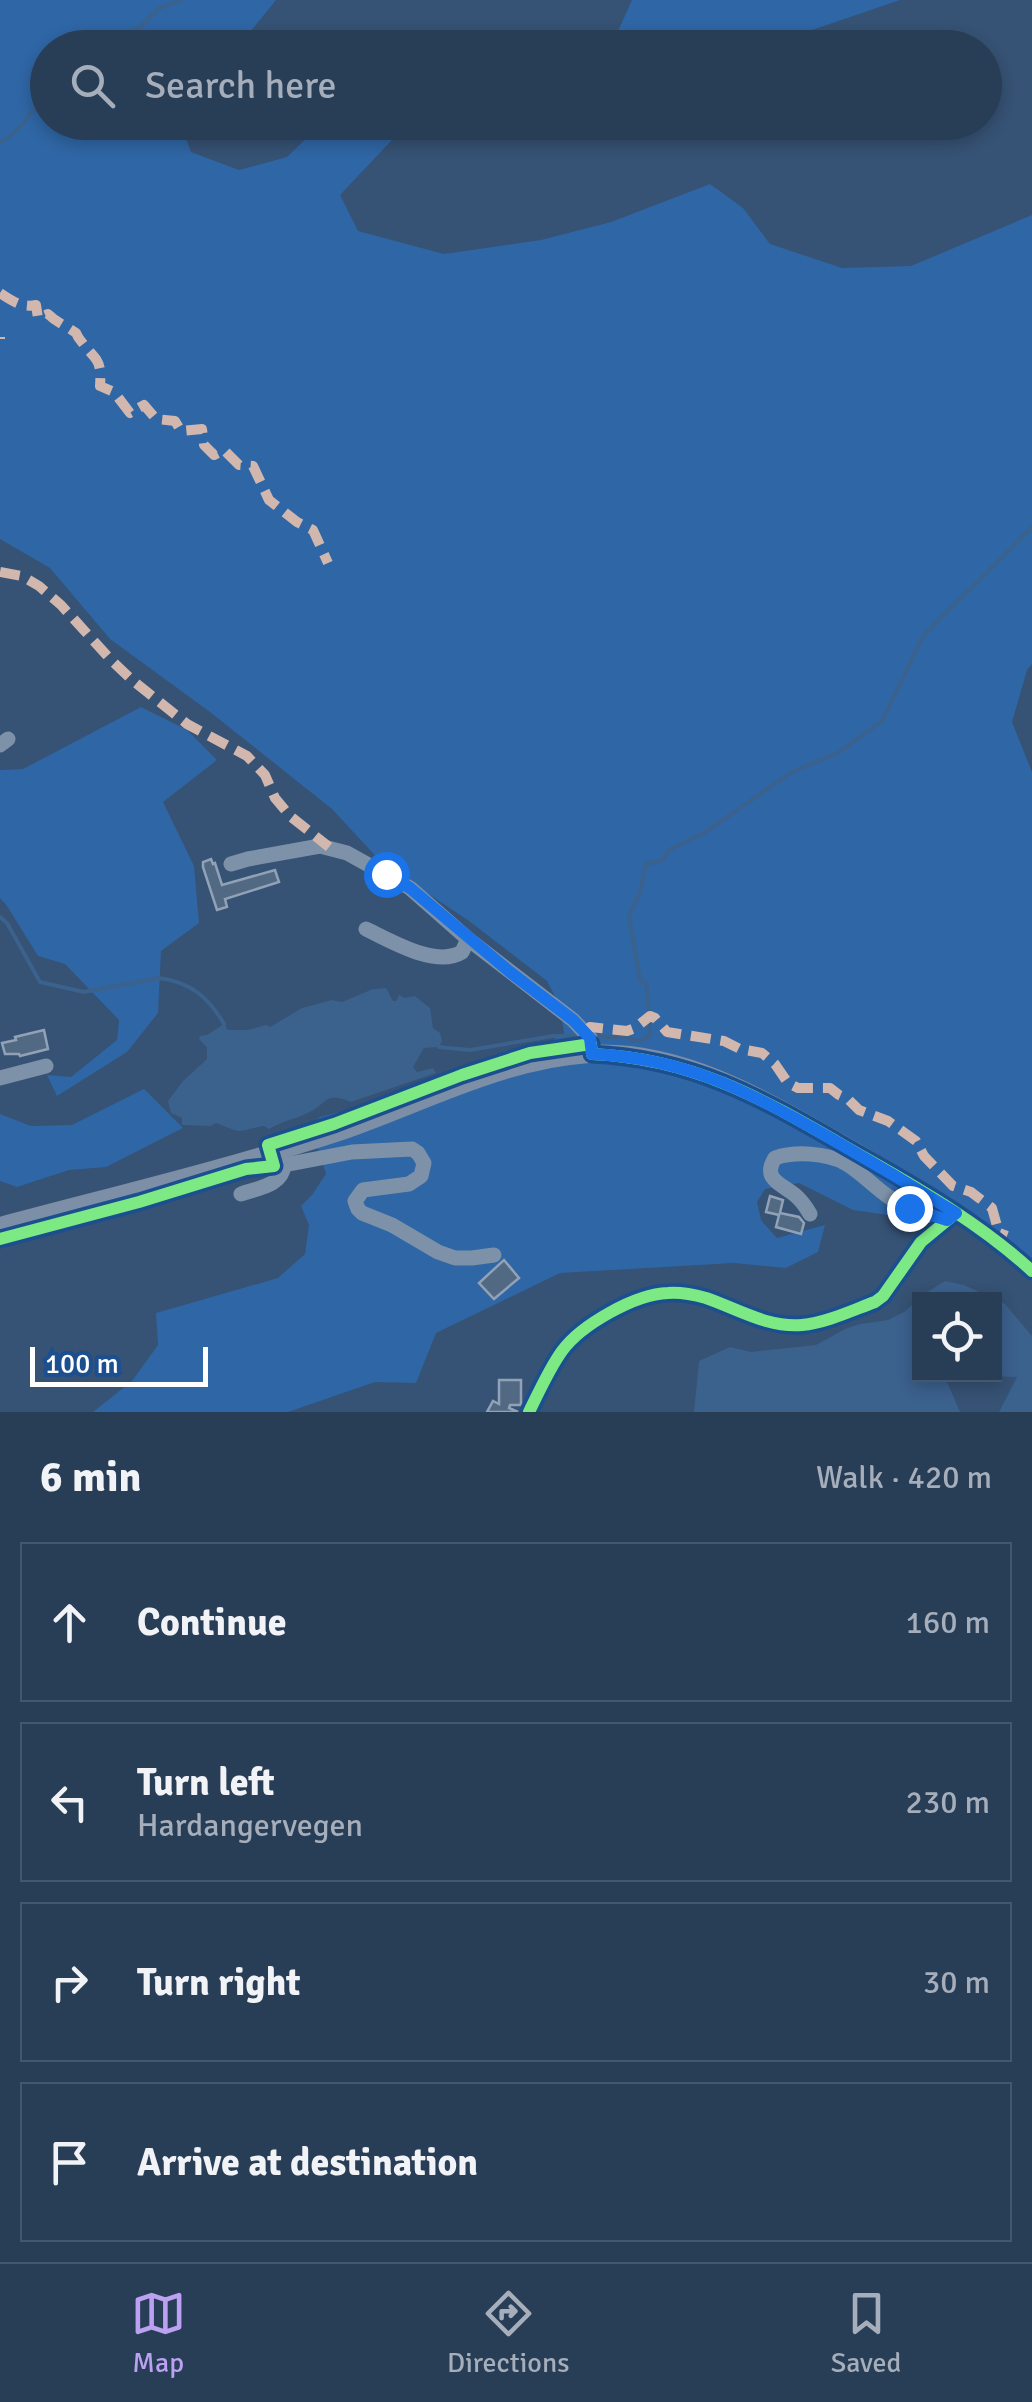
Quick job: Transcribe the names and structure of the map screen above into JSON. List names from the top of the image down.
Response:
{
  "scale_bar": "100 m",
  "page": {
    "search": "Search here",
    "scale": "100 m",
    "heading": ["6 min", "Walk · 420 m"],
    "list": [
      ["Continue", "160 m"],
      ["Turn left", "Hardangervegen", "230 m"],
      ["Turn right", "30 m"],
      "Arrive at destination"
    ],
    "nav": ["Map", "Directions", "Saved"]
  }
}
